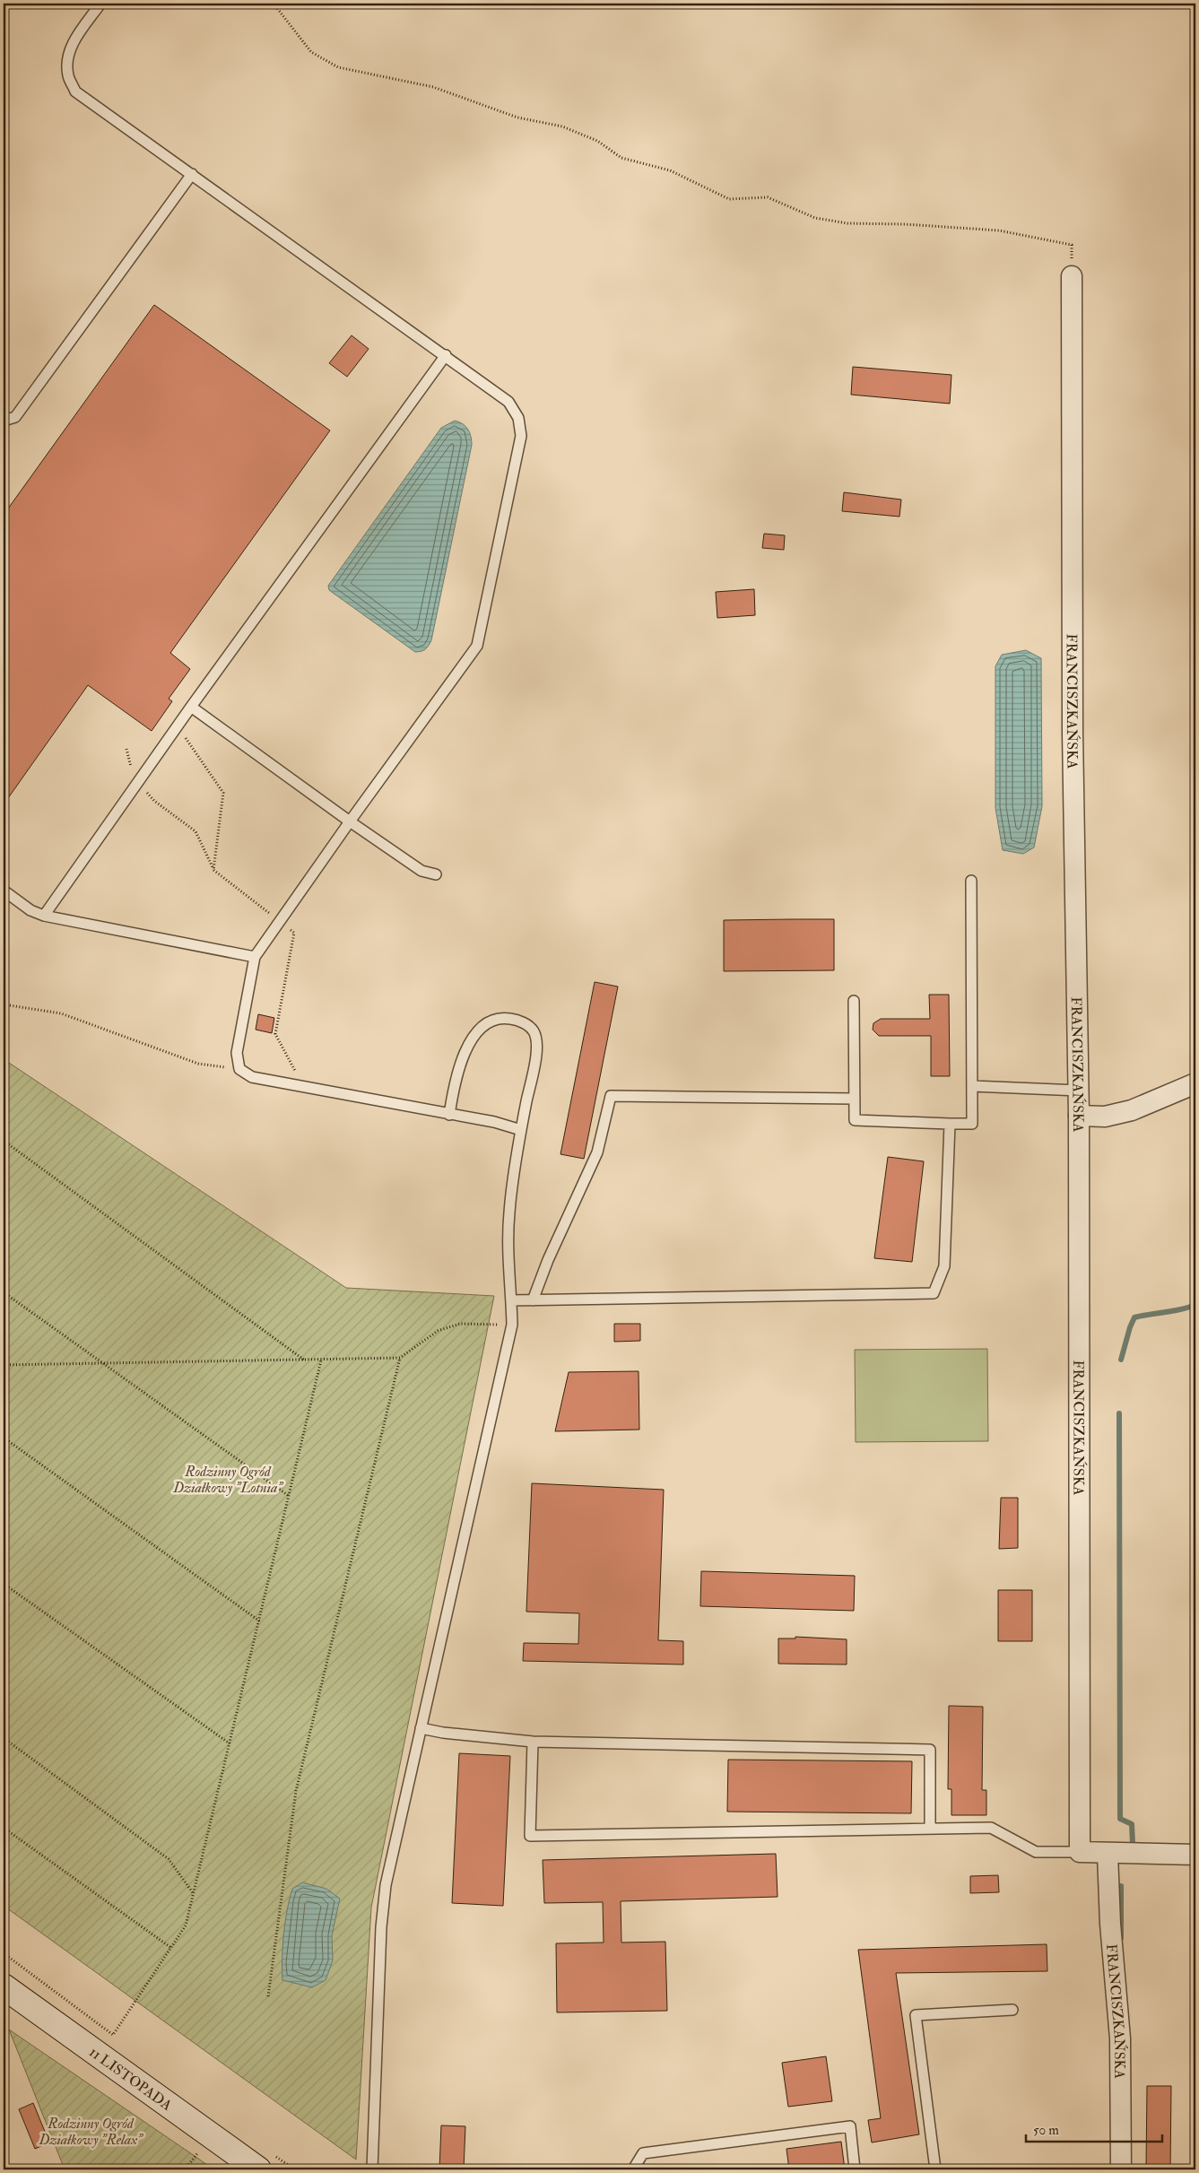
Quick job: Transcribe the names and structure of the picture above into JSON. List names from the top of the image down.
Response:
{
  "streets": {
    "street": ["FRANCISZKAŃSKA", "11 LISTOPADA"]
  },
  "parks": ["Rodzinny Ogród Działkowy \"Lotnia\"", "Rodzinny Ogród Działkowy \"Relax\""],
  "scale_bar": "50 m"
}
